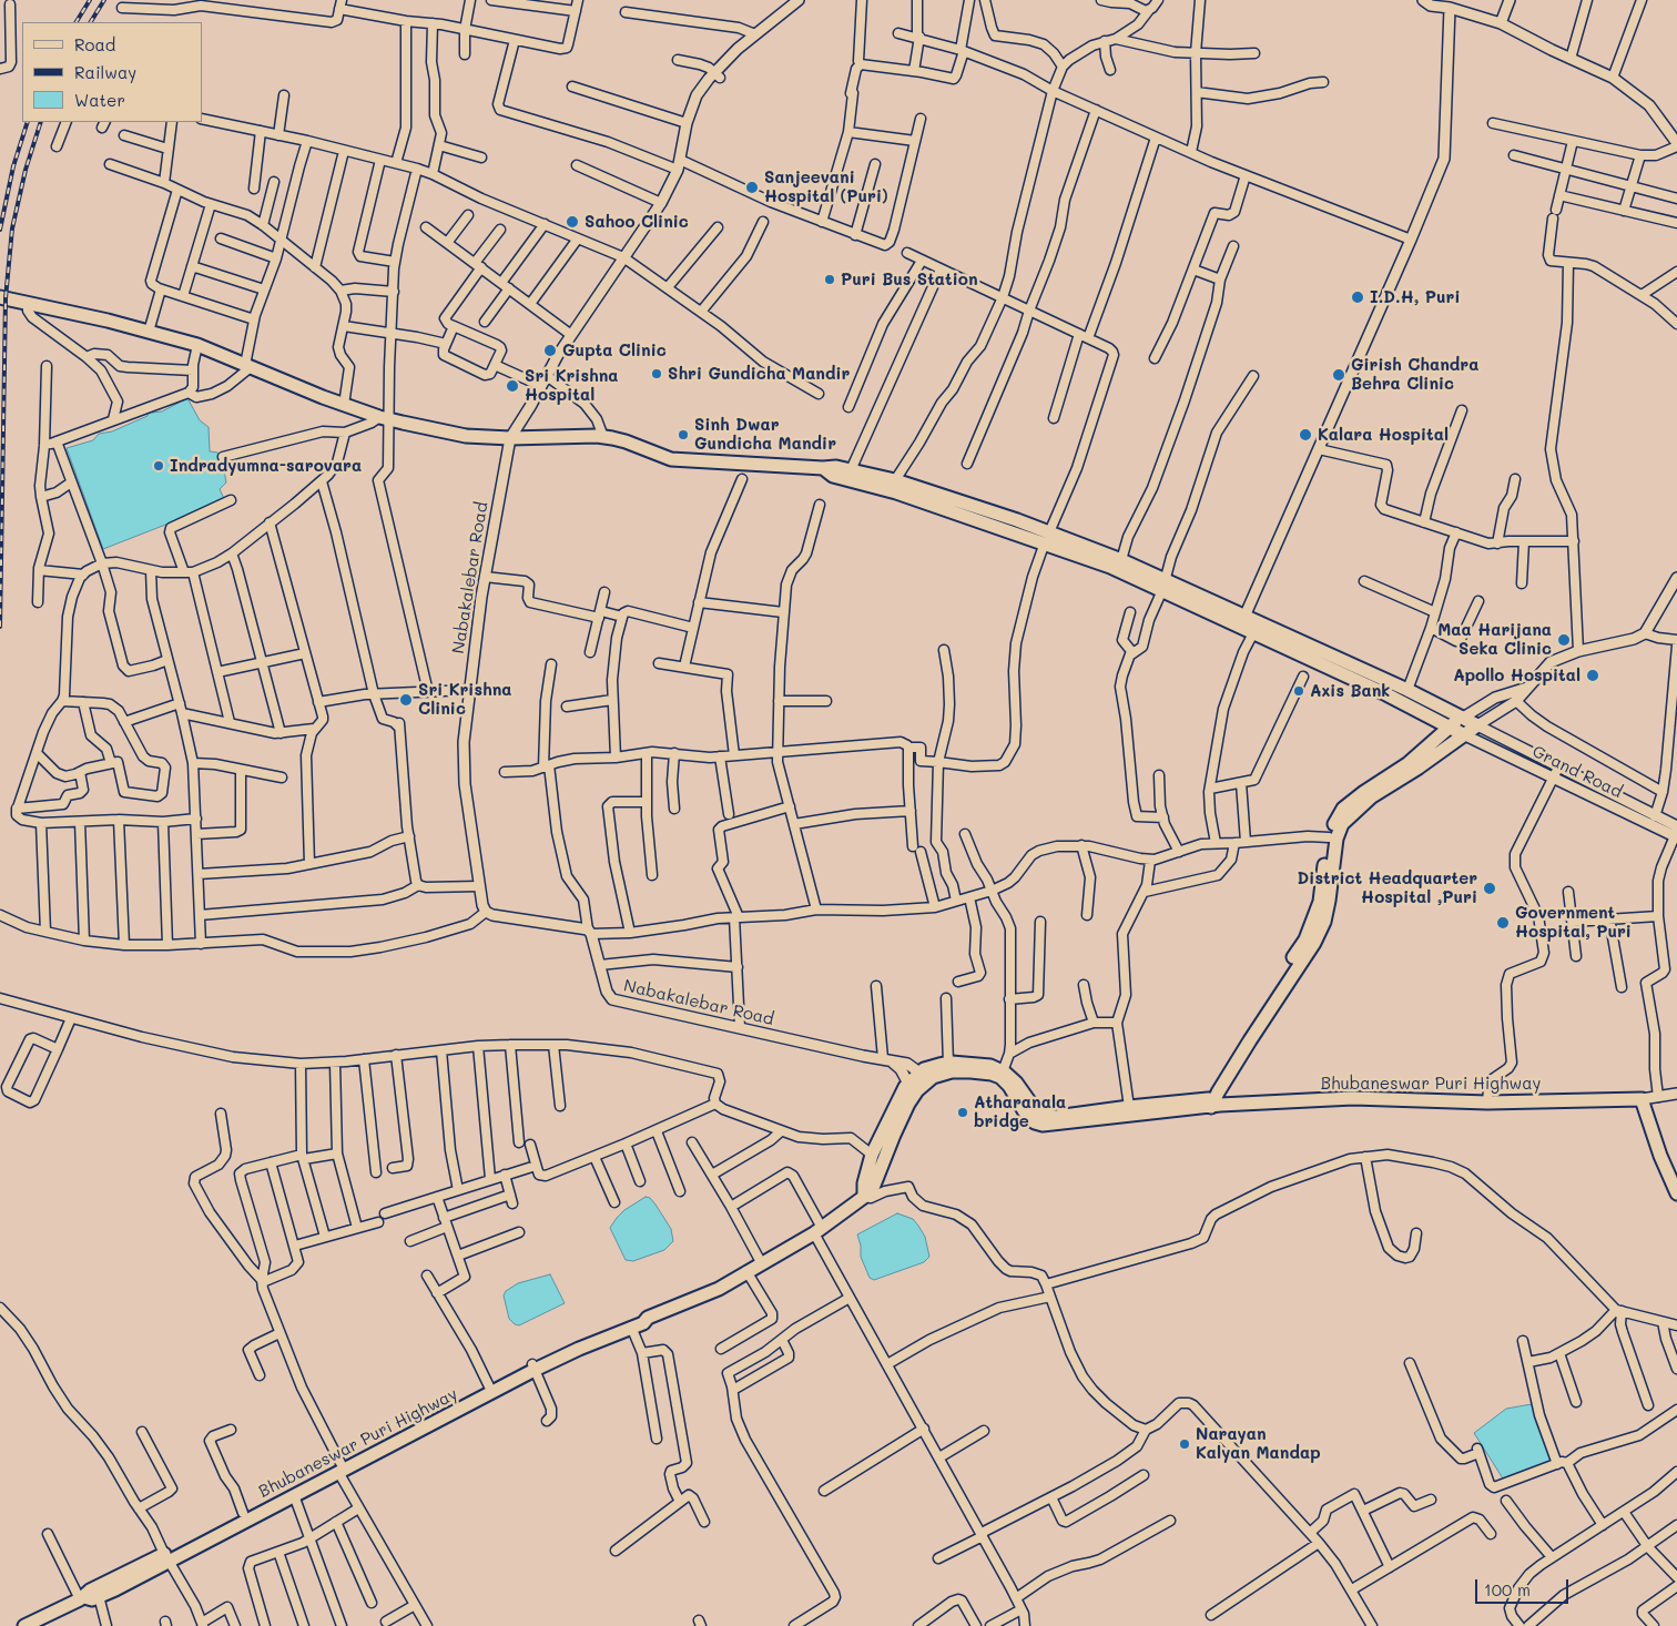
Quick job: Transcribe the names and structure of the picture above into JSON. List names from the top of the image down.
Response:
{
  "streets": {
    "highway": ["Bhubaneswar Puri Highway"],
    "main road": ["Nabakalebar Road", "Grand Road"]
  },
  "places": [
    "Sanjeevani Hospital (Puri)",
    "Sahoo Clinic",
    "Puri Bus Station",
    "I.D.H, Puri",
    "Gupta Clinic",
    "Shri Gundicha Mandir",
    "Girish Chandra Behra Clinic",
    "Sri Krishna Hospital",
    "Sinh Dwar Gundicha Mandir",
    "Kalara Hospital",
    "Indradyumna-sarovara",
    "Maa Harijana Seka Clinic",
    "Apollo Hospital",
    "Axis Bank",
    "Sri Krishna Clinic",
    "District Headquarter Hospital ,Puri",
    "Government Hospital, Puri",
    "Atharanala bridge",
    "Narayan Kalyan Mandap"
  ],
  "legend": ["Road", "Railway", "Water"],
  "scale_bar": "100 m"
}
